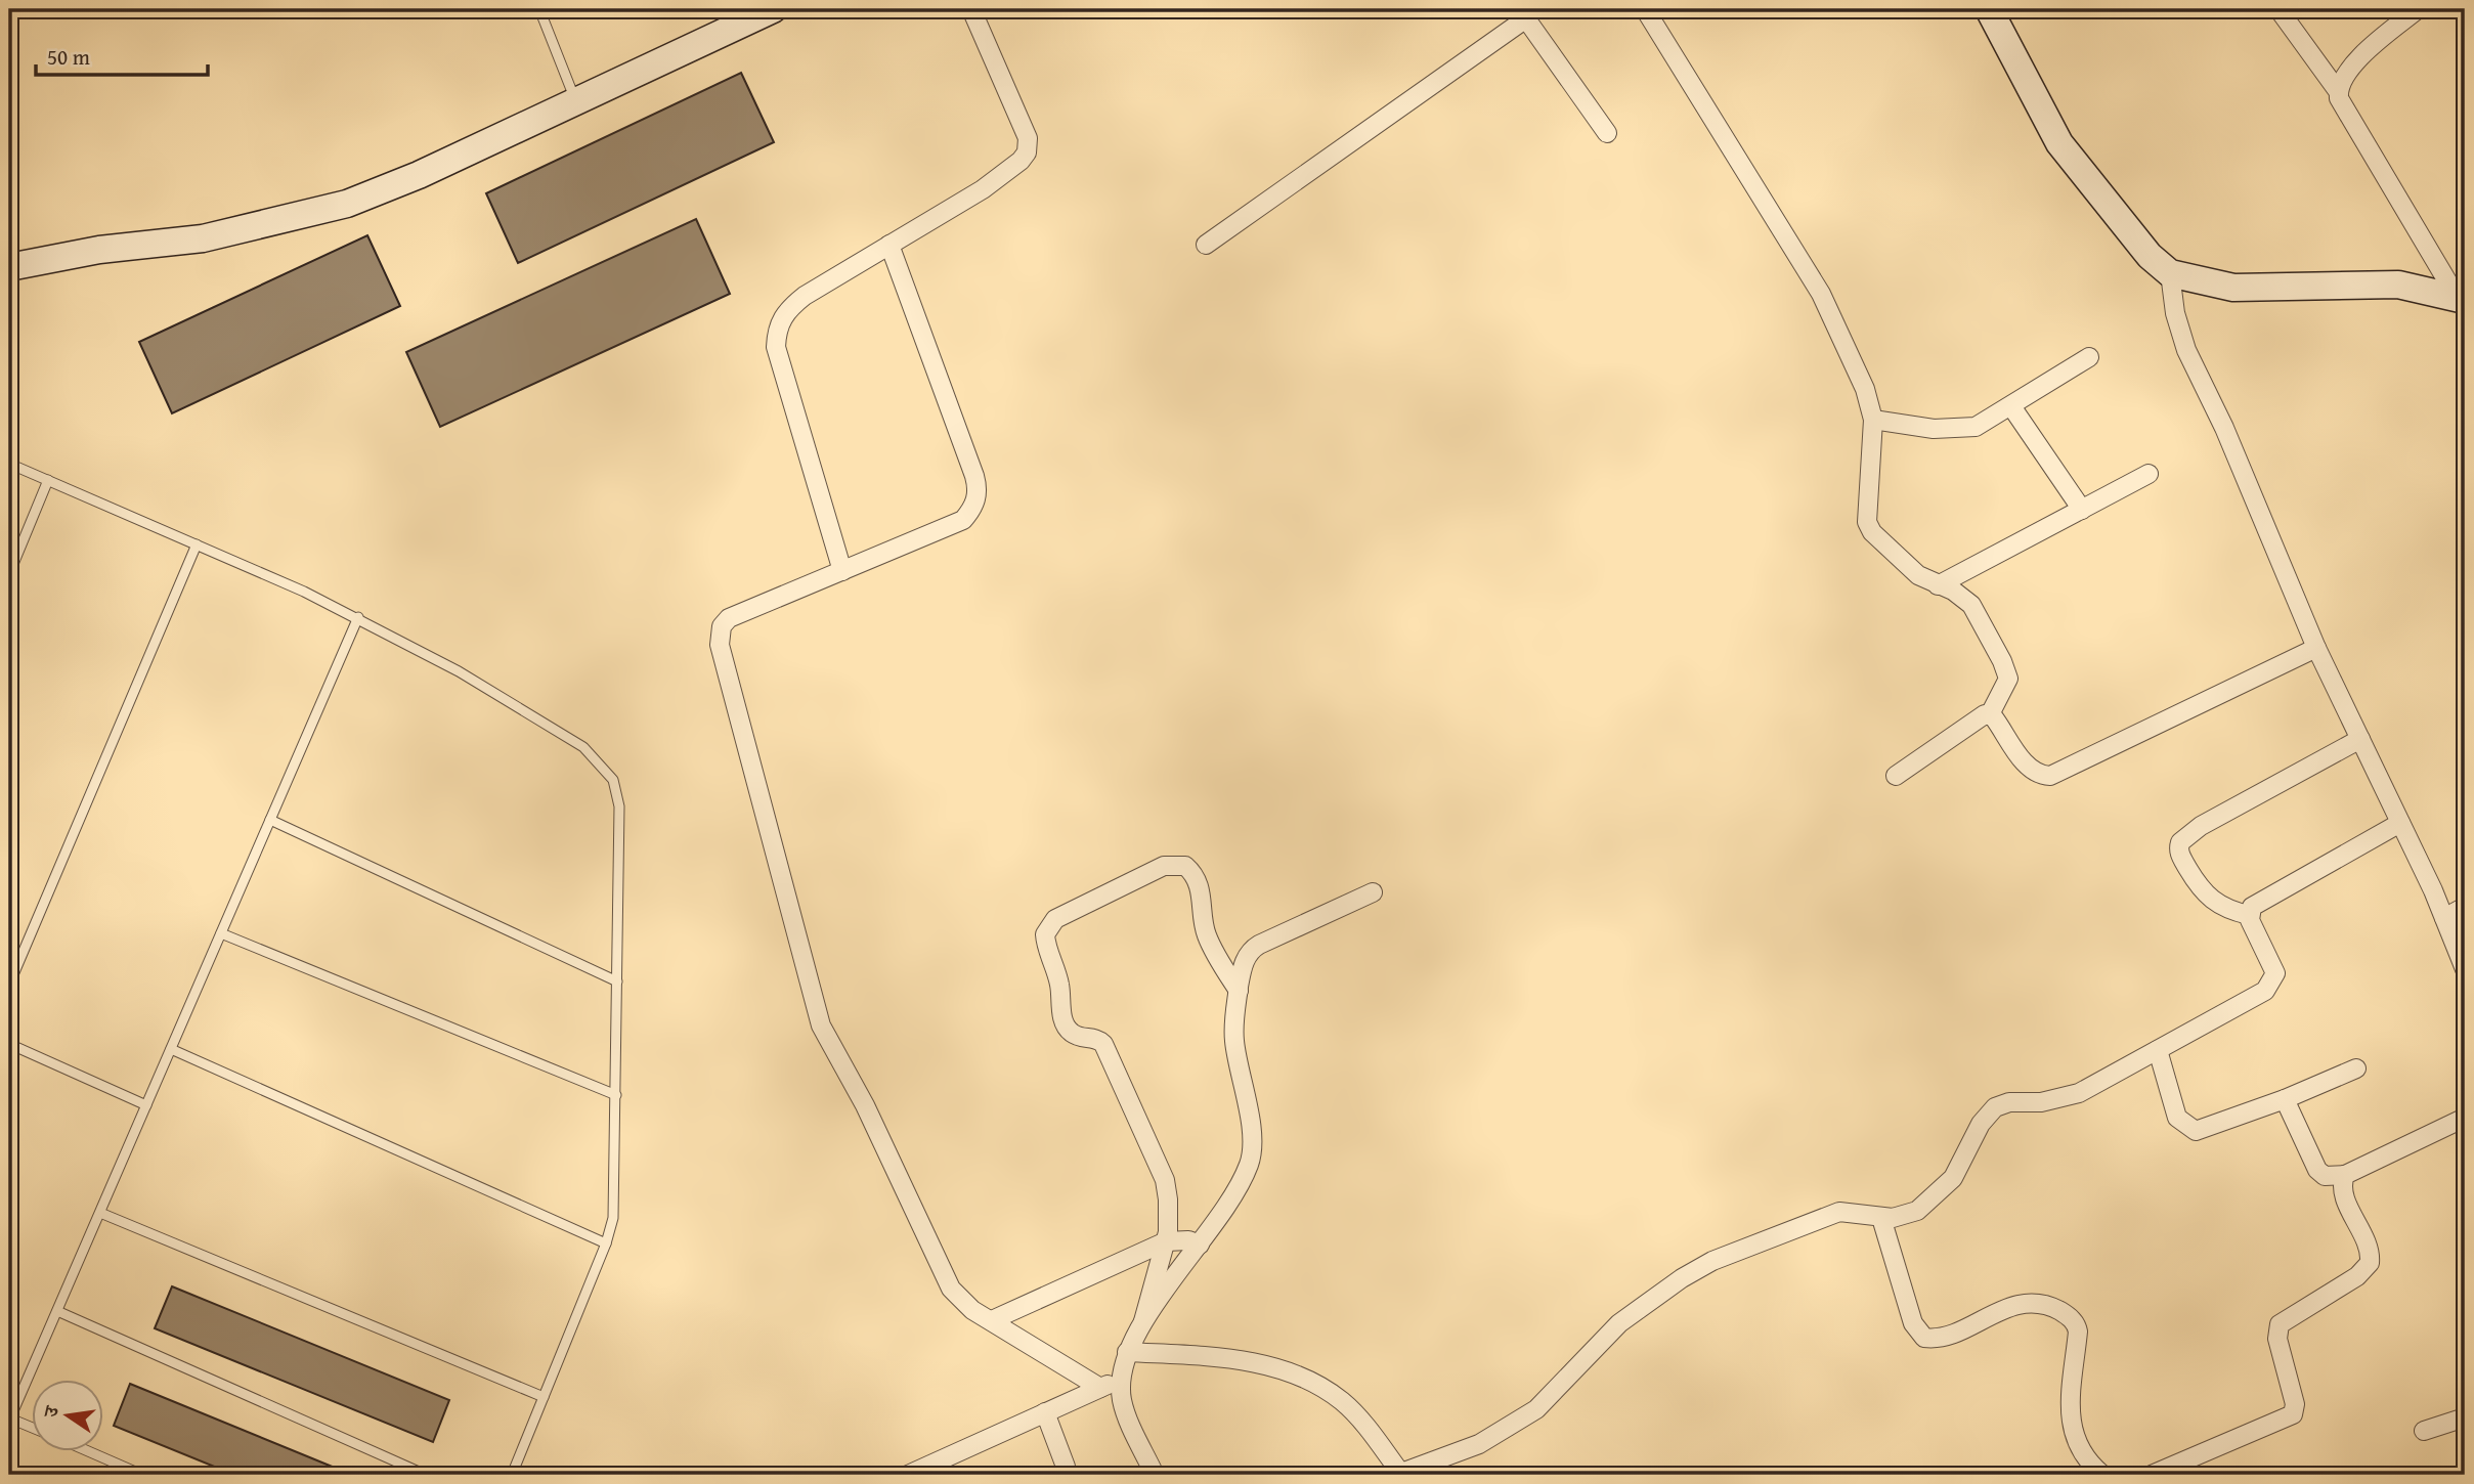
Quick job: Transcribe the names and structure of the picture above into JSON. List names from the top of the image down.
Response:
{
  "scale_bar": "50 m",
  "north": "left"
}
